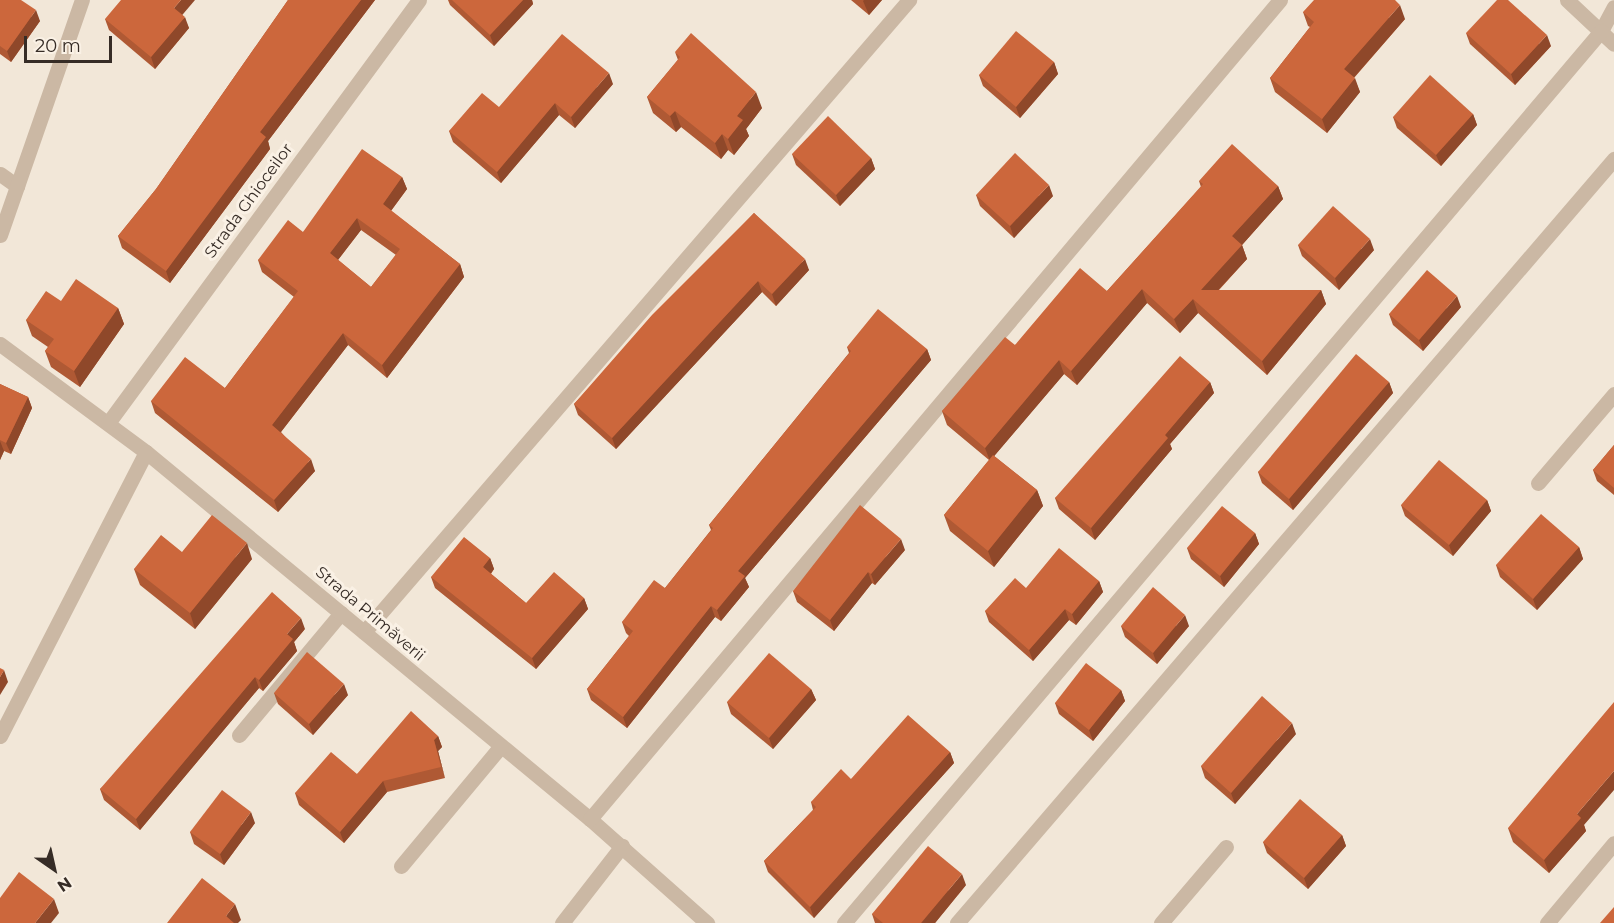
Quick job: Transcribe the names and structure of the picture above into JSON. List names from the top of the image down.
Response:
{
  "streets": {
    "street": ["Strada Ghioceilor", "Strada Primăverii"]
  },
  "crossings": [
    ["Strada Ghioceilor", "Strada Primăverii"]
  ],
  "scale_bar": "20 m",
  "north": "bottom right"
}
